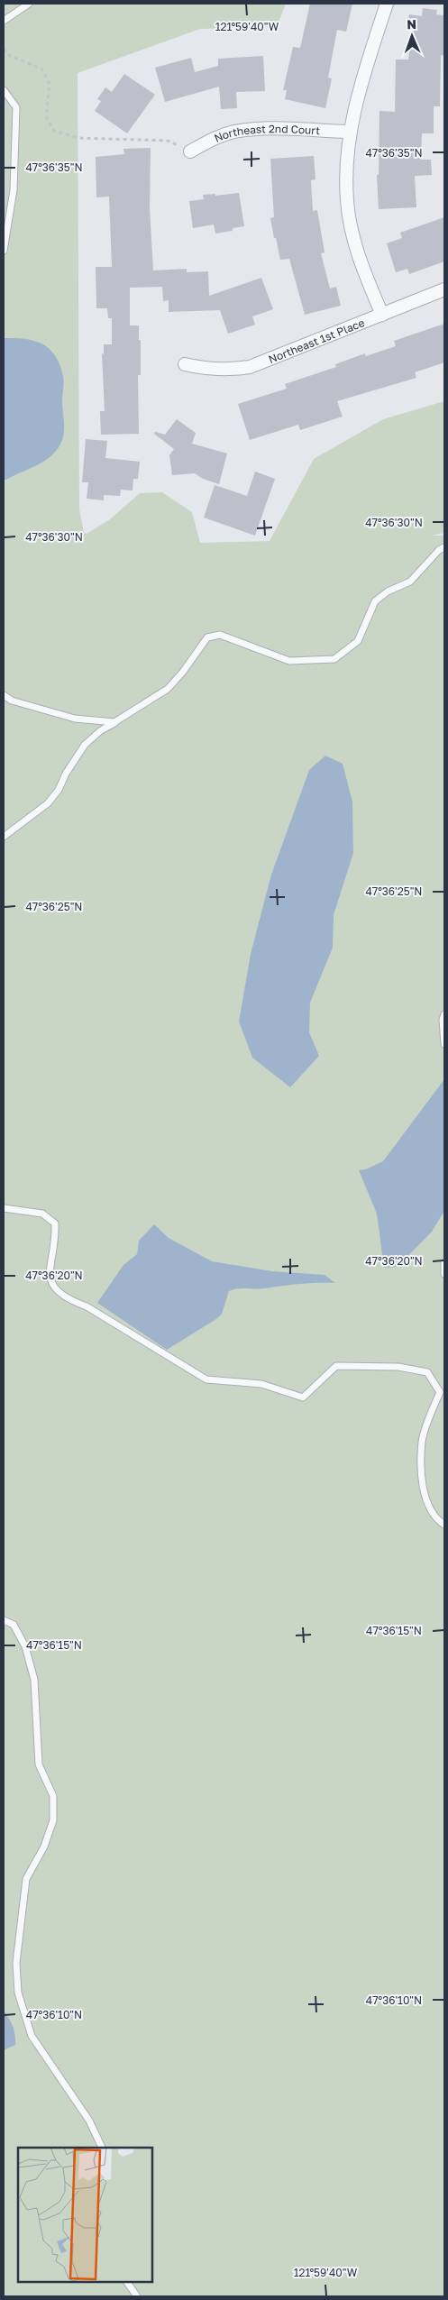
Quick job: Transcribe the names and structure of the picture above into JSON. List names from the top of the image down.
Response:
{
  "streets": {
    "street": ["Northeast 2nd Court", "Northeast 1st Place"]
  },
  "north": "top",
  "coordinates": [
    "121°59'40\"W",
    "47°36'35\"N",
    "47°36'30\"N",
    "47°36'25\"N",
    "47°36'20\"N",
    "47°36'15\"N",
    "47°36'10\"N"
  ]
}
